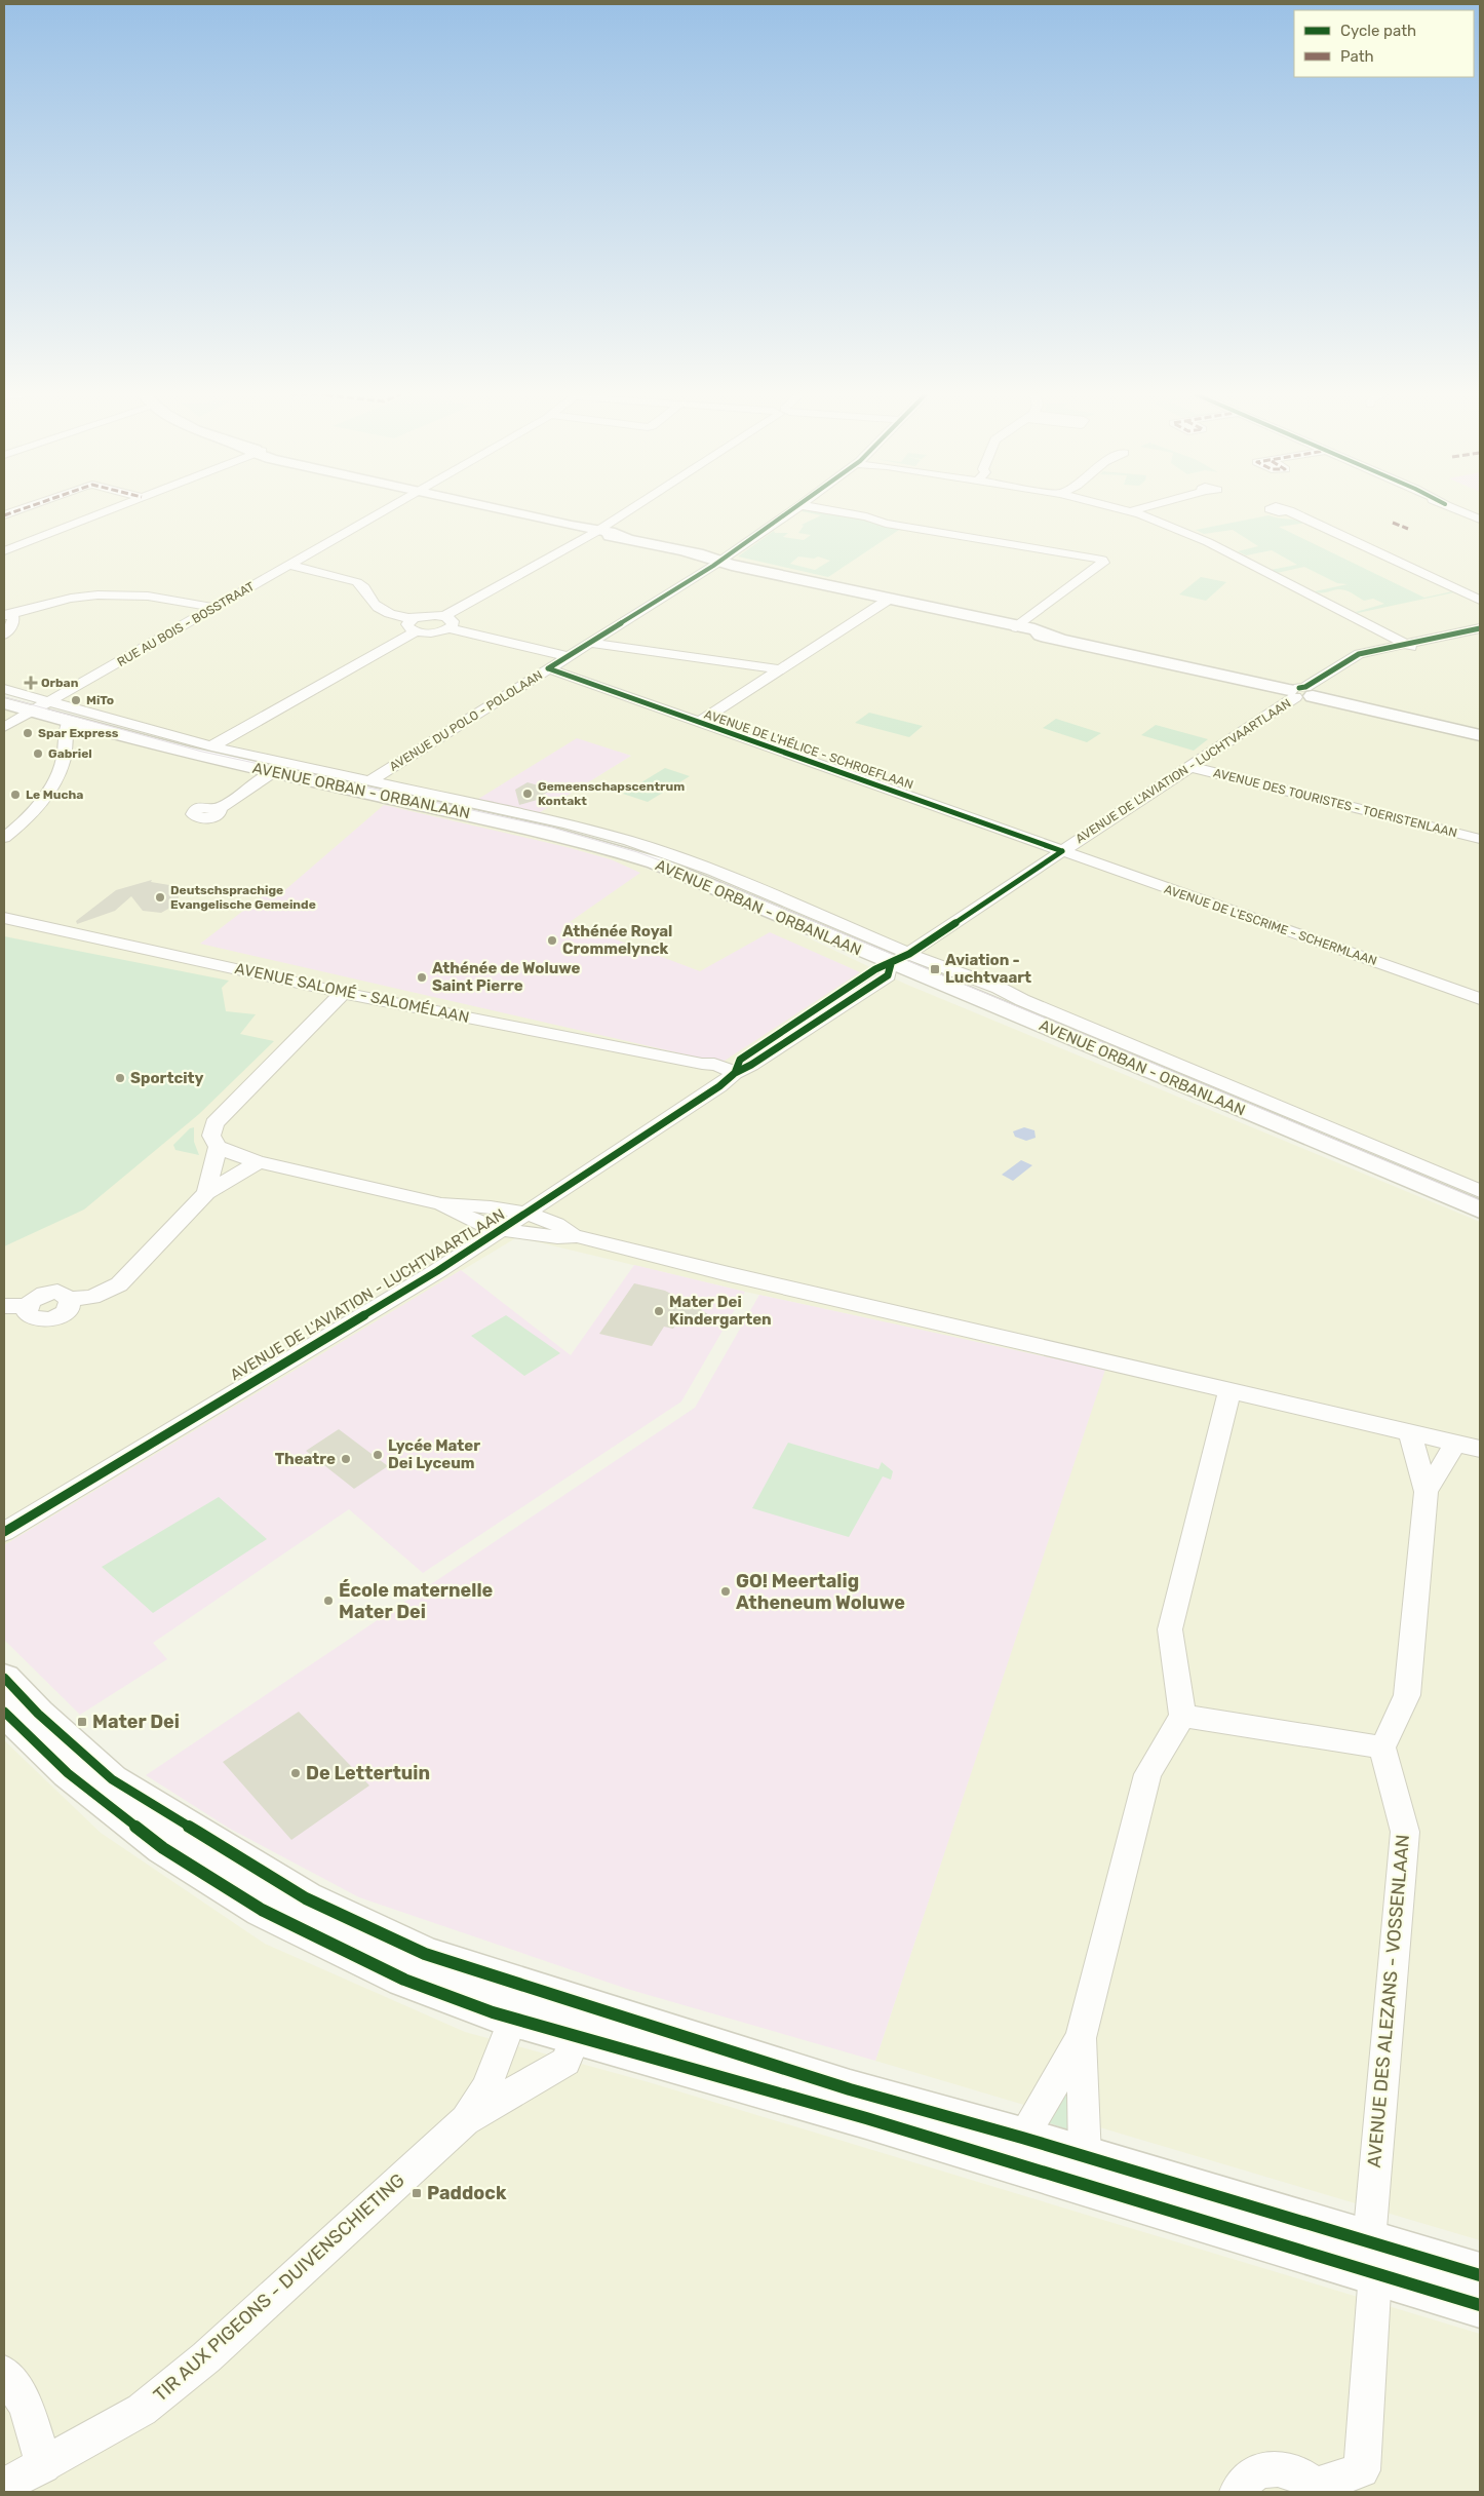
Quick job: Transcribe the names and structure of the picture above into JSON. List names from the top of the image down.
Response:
{
  "streets": {
    "street": [
      "RUE AU BOIS - BOSSTRAAT",
      "AVENUE DU POLO - POLOLAAN",
      "AVENUE DE L'HÉLICE - SCHROEFLAAN",
      "AVENUE DE L'AVIATION - LUCHTVAARTLAAN",
      "AVENUE ORBAN - ORBANLAAN",
      "AVENUE DES TOURISTES - TOERISTENLAAN",
      "AVENUE DE L'ESCRIME - SCHERMLAAN",
      "AVENUE SALOMÉ - SALOMÉLAAN",
      "AVENUE DES ALEZANS - VOSSENLAAN",
      "TIR AUX PIGEONS - DUIVENSCHIETING"
    ]
  },
  "crossings": [
    ["RUE AU BOIS - BOSSTRAAT", "AVENUE ORBAN - ORBANLAAN"],
    ["AVENUE DU POLO - POLOLAAN", "AVENUE DE L'HÉLICE - SCHROEFLAAN"],
    ["AVENUE DU POLO - POLOLAAN", "AVENUE ORBAN - ORBANLAAN"],
    ["AVENUE DE L'HÉLICE - SCHROEFLAAN", "AVENUE DE L'AVIATION - LUCHTVAARTLAAN"],
    ["AVENUE DE L'HÉLICE - SCHROEFLAAN", "AVENUE DE L'ESCRIME - SCHERMLAAN"],
    ["AVENUE DE L'AVIATION - LUCHTVAARTLAAN", "AVENUE ORBAN - ORBANLAAN"],
    ["AVENUE DE L'AVIATION - LUCHTVAARTLAAN", "AVENUE DES TOURISTES - TOERISTENLAAN"],
    ["AVENUE DE L'AVIATION - LUCHTVAARTLAAN", "AVENUE DE L'ESCRIME - SCHERMLAAN"],
    ["AVENUE DE L'AVIATION - LUCHTVAARTLAAN", "AVENUE SALOMÉ - SALOMÉLAAN"]
  ],
  "places": {
    "health": ["Orban"],
    "other": [
      "MiTo",
      "Spar Express",
      "Gabriel",
      "Gemeenschapscentrum Kontakt",
      "Le Mucha",
      "Deutschsprachige Evangelische Gemeinde",
      "Athénée Royal Crommelynck",
      "Athénée de Woluwe Saint Pierre",
      "Sportcity",
      "Mater Dei Kindergarten",
      "Lycée Mater Dei Lyceum",
      "Theatre",
      "GO! Meertalig Atheneum Woluwe",
      "École maternelle Mater Dei",
      "De Lettertuin"
    ],
    "transit": ["Aviation - Luchtvaart", "Mater Dei", "Paddock"]
  },
  "legend": ["Cycle path", "Path"]
}
